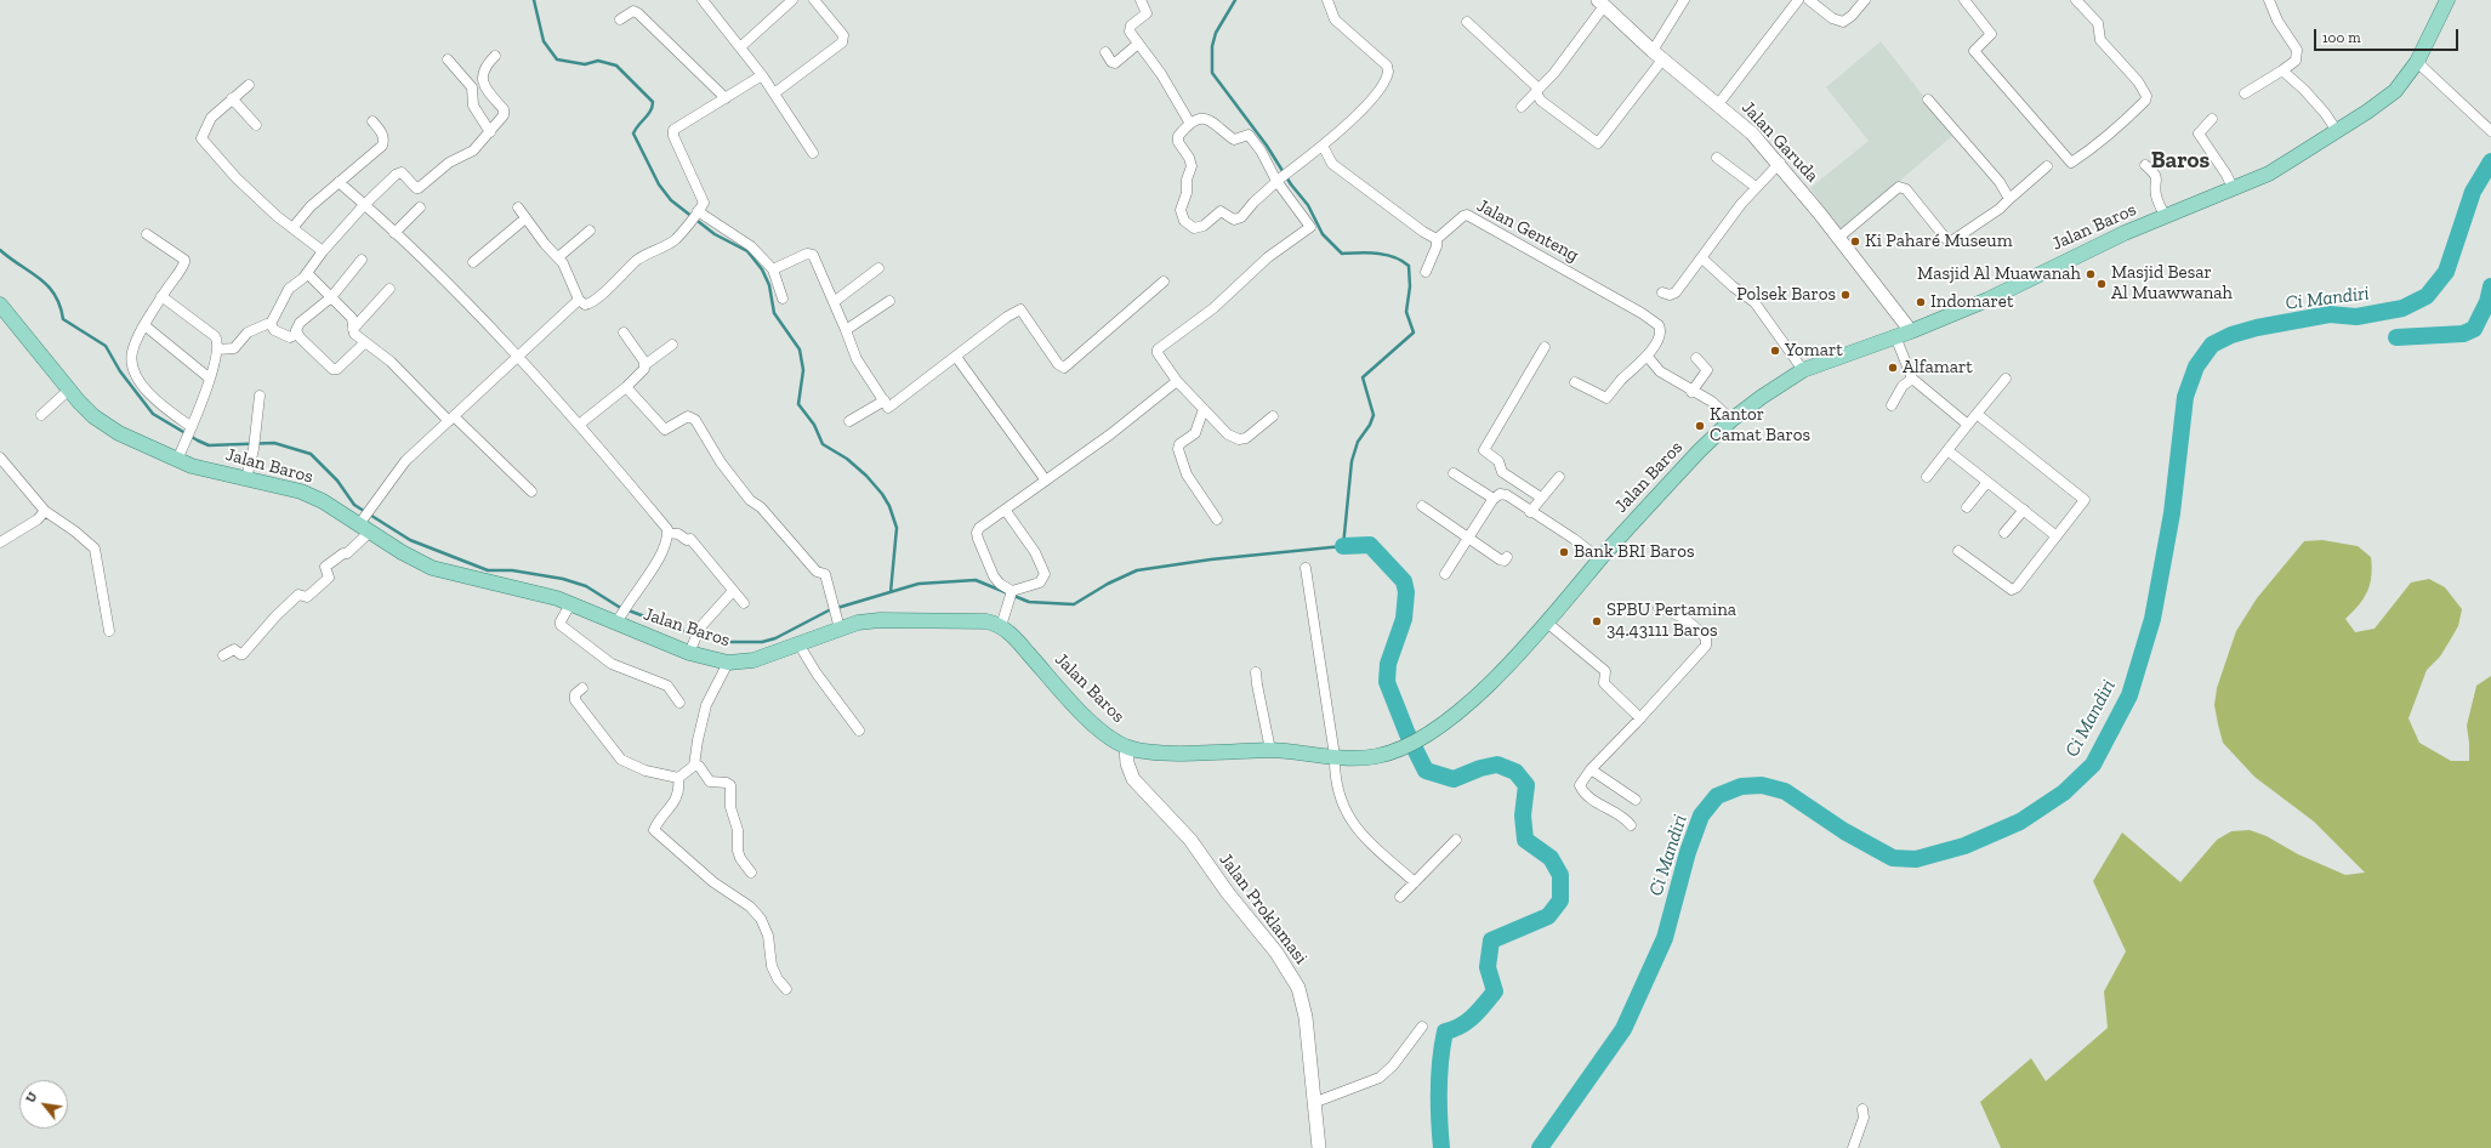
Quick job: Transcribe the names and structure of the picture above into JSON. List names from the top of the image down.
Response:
{
  "streets": {
    "main road": ["Jalan Baros"],
    "street": ["Jalan Garuda", "Jalan Genteng", "Jalan Proklamasi"]
  },
  "crossings": [
    ["Jalan Garuda", "Jalan Baros"],
    ["Jalan Baros", "Jalan Proklamasi"]
  ],
  "districts": ["Baros"],
  "water": ["Ci Mandiri"],
  "places": [
    "Ki Paharé Museum",
    "Masjid Al Muawanah",
    "Masjid Besar Al Muawwanah",
    "Polsek Baros",
    "Indomaret",
    "Yomart",
    "Alfamart",
    "Kantor Camat Baros",
    "Bank BRI Baros",
    "SPBU Pertamina 34.43111 Baros"
  ],
  "scale_bar": "100 m",
  "north": "top left"
}
